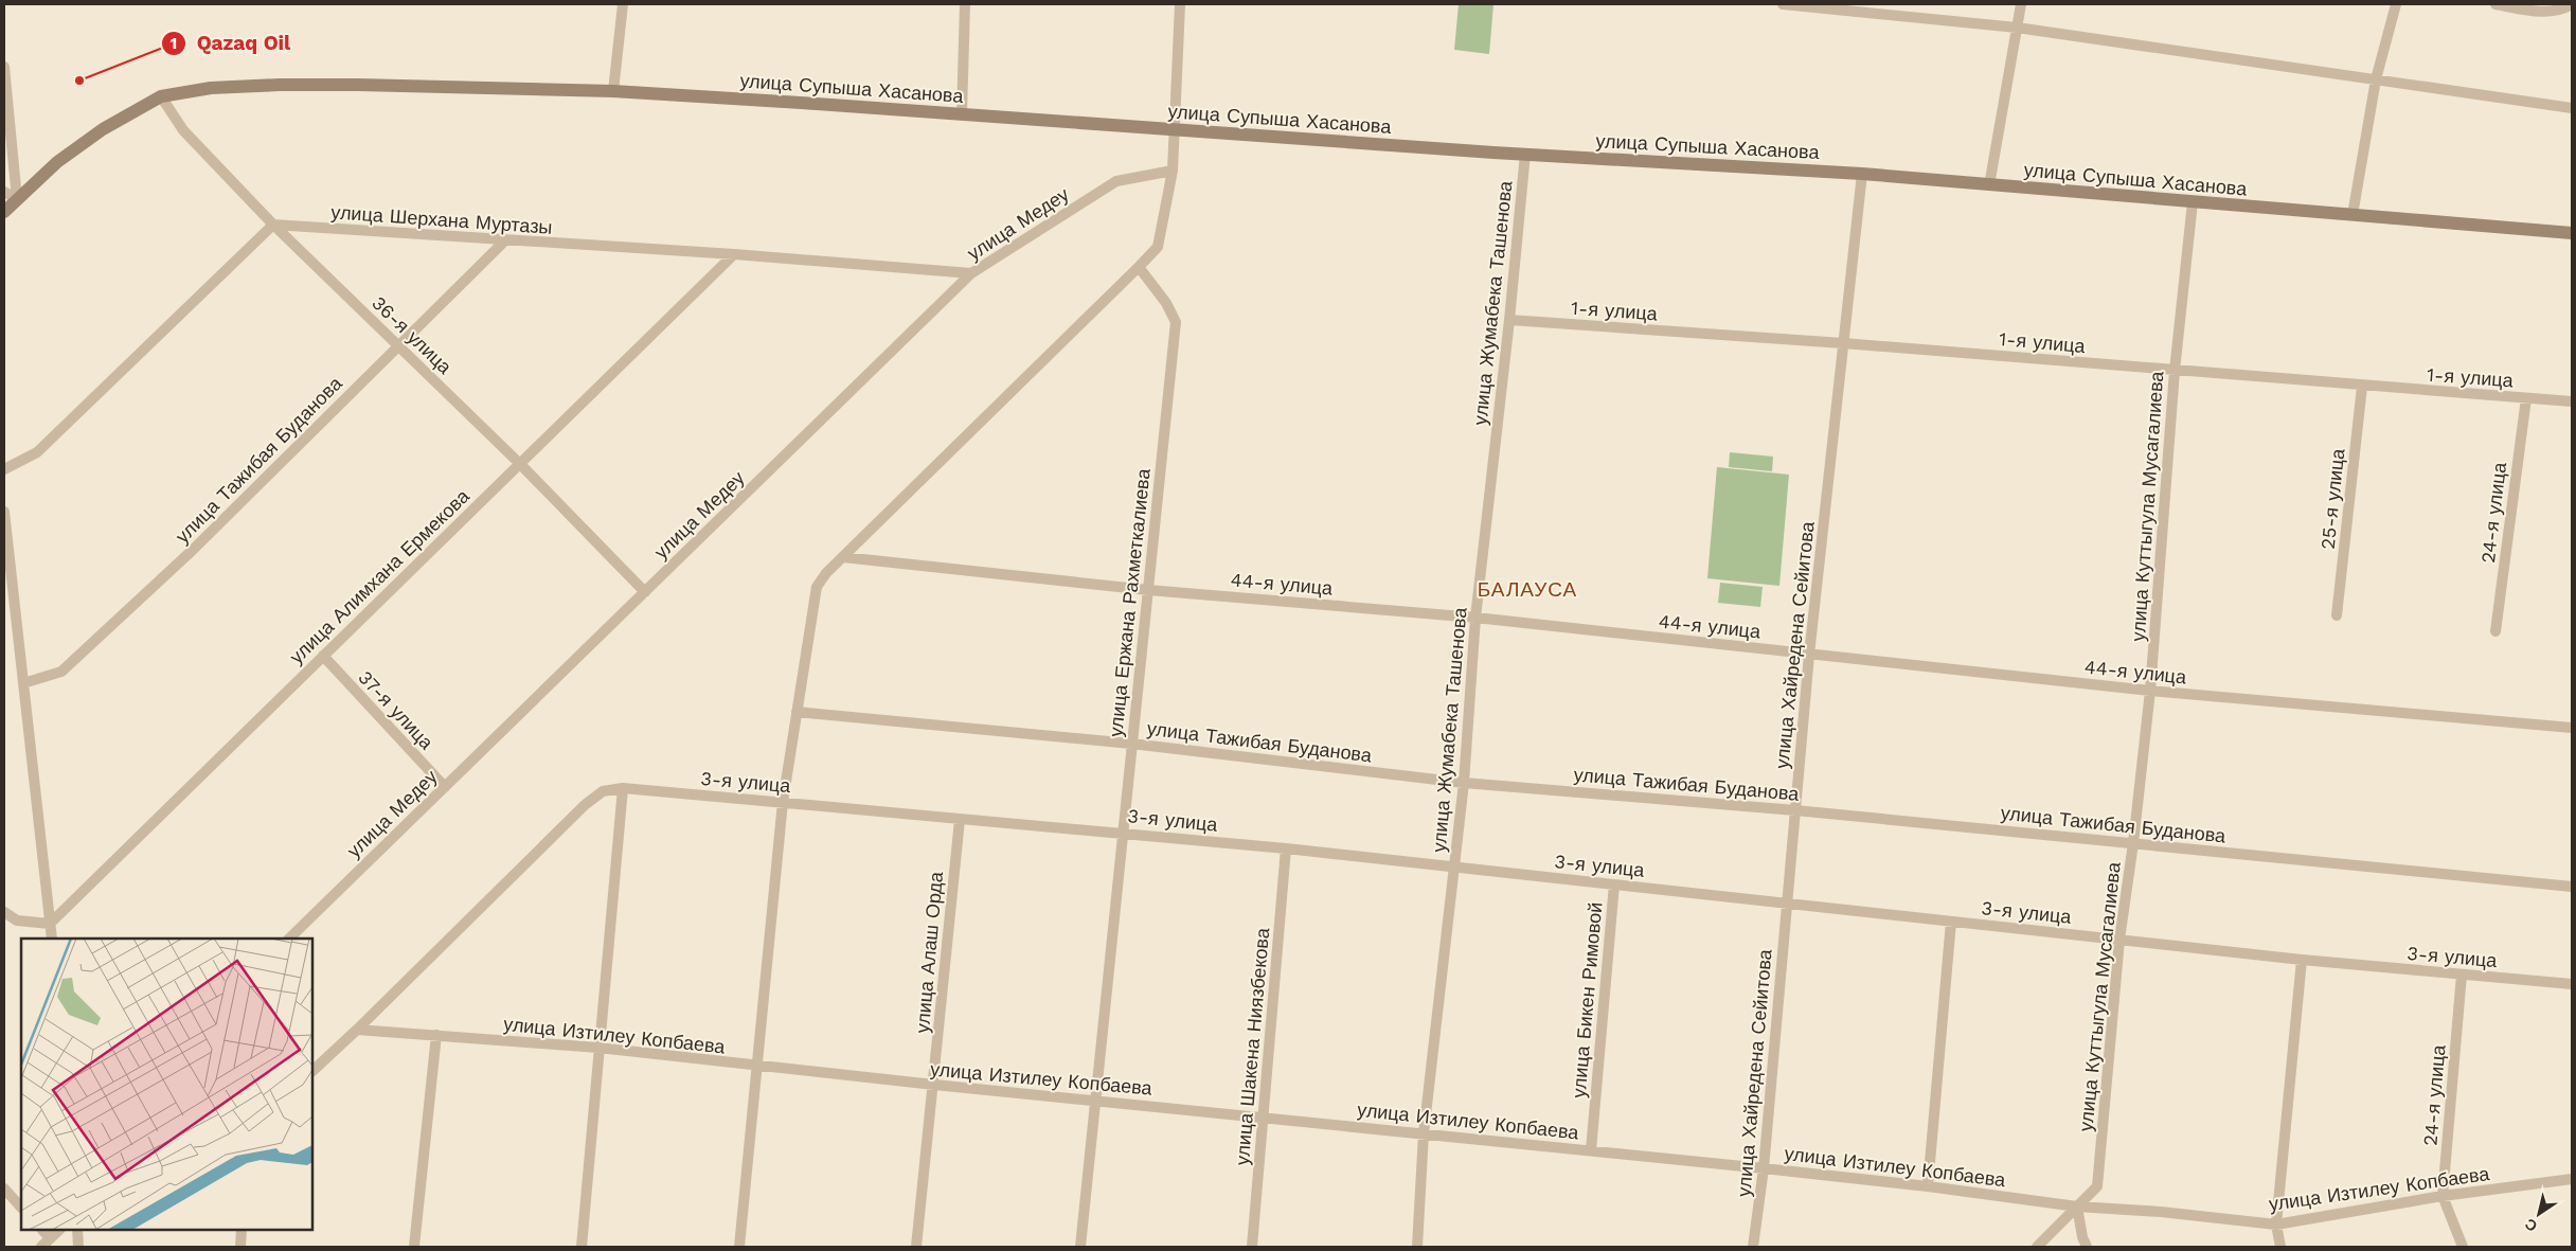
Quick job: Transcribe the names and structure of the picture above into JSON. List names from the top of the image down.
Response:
{
  "streets": {
    "street": [
      "улица Супыша Хасанова",
      "улица Шерхана Муртазы",
      "улица Медеу",
      "улица Жумабека Ташенова",
      "1-я улица",
      "36-я улица",
      "улица Тажибая Буданова",
      "25-я улица",
      "улица Куттыгула Мусагалиева",
      "24-я улица",
      "улица Алимхана Ермекова",
      "44-я улица",
      "улица Ержана Рахметкалиева",
      "улица Хайредена Сейитова",
      "37-я улица",
      "3-я улица",
      "улица Алаш Орда",
      "улица Бикен Римовой",
      "улица Изтилеу Копбаева",
      "улица Шакена Ниязбекова"
    ]
  },
  "crossings": [
    ["улица Супыша Хасанова", "улица Жумабека Ташенова"],
    ["улица Супыша Хасанова", "36-я улица"],
    ["улица Супыша Хасанова", "улица Куттыгула Мусагалиева"],
    ["улица Супыша Хасанова", "улица Хайредена Сейитова"],
    ["улица Шерхана Муртазы", "улица Медеу"],
    ["улица Шерхана Муртазы", "36-я улица"],
    ["улица Шерхана Муртазы", "улица Тажибая Буданова"],
    ["улица Шерхана Муртазы", "улица Алимхана Ермекова"],
    ["улица Медеу", "36-я улица"],
    ["улица Медеу", "37-я улица"],
    ["улица Жумабека Ташенова", "1-я улица"],
    ["улица Жумабека Ташенова", "улица Тажибая Буданова"],
    ["улица Жумабека Ташенова", "44-я улица"],
    ["улица Жумабека Ташенова", "3-я улица"],
    ["улица Жумабека Ташенова", "улица Изтилеу Копбаева"],
    ["1-я улица", "25-я улица"],
    ["1-я улица", "улица Куттыгула Мусагалиева"],
    ["1-я улица", "24-я улица"],
    ["1-я улица", "улица Хайредена Сейитова"],
    ["36-я улица", "улица Тажибая Буданова"],
    ["36-я улица", "улица Алимхана Ермекова"],
    ["улица Тажибая Буданова", "улица Куттыгула Мусагалиева"],
    ["улица Тажибая Буданова", "улица Ержана Рахметкалиева"],
    ["улица Тажибая Буданова", "улица Хайредена Сейитова"],
    ["улица Куттыгула Мусагалиева", "44-я улица"],
    ["улица Куттыгула Мусагалиева", "3-я улица"],
    ["улица Куттыгула Мусагалиева", "улица Изтилеу Копбаева"],
    ["24-я улица", "3-я улица"],
    ["24-я улица", "улица Изтилеу Копбаева"],
    ["улица Алимхана Ермекова", "37-я улица"],
    ["44-я улица", "улица Ержана Рахметкалиева"],
    ["44-я улица", "улица Хайредена Сейитова"],
    ["улица Ержана Рахметкалиева", "3-я улица"],
    ["улица Ержана Рахметкалиева", "улица Изтилеу Копбаева"],
    ["улица Хайредена Сейитова", "3-я улица"],
    ["улица Хайредена Сейитова", "улица Изтилеу Копбаева"],
    ["3-я улица", "улица Алаш Орда"],
    ["3-я улица", "улица Бикен Римовой"],
    ["3-я улица", "улица Шакена Ниязбекова"],
    ["улица Алаш Орда", "улица Изтилеу Копбаева"],
    ["улица Бикен Римовой", "улица Изтилеу Копбаева"],
    ["улица Изтилеу Копбаева", "улица Шакена Ниязбекова"]
  ],
  "districts": ["БАЛАУСА"],
  "places": ["Qazaq Oil"],
  "north": "bottom left"
}
